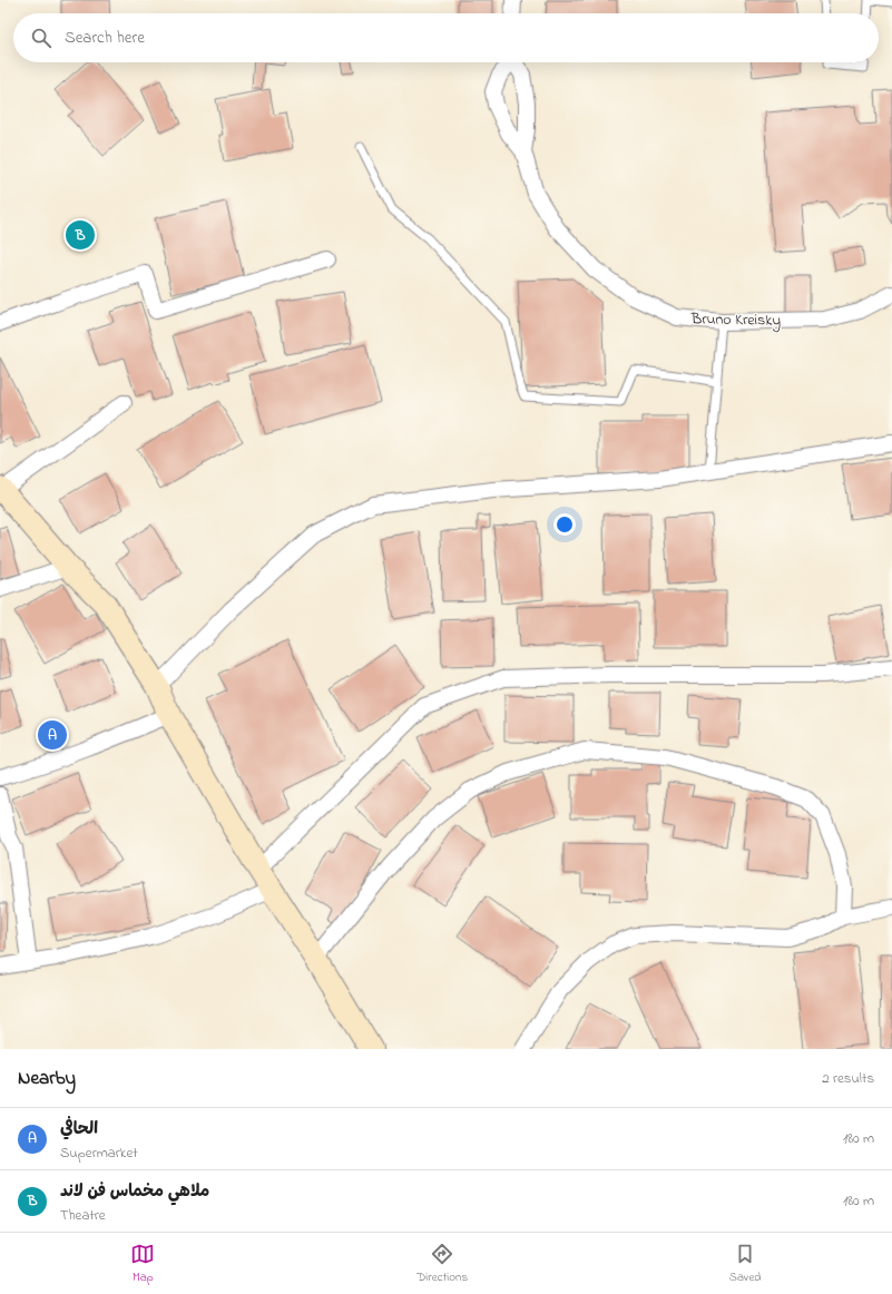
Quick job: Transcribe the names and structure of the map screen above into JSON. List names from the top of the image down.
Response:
{
  "streets": {
    "street": ["Bruno Kreisky"]
  },
  "page": {
    "search": "Search here",
    "pins": ["B", "A"],
    "heading": ["Nearby", "2 results"],
    "list": [
      {
        "mark": "A",
        "name": "الحافي",
        "note": "Supermarket",
        "value": "180 m"
      },
      {
        "mark": "B",
        "name": "ملاهي مخماس فن لاند",
        "note": "Theatre",
        "value": "180 m"
      }
    ],
    "nav": ["Map", "Directions", "Saved"]
  }
}
